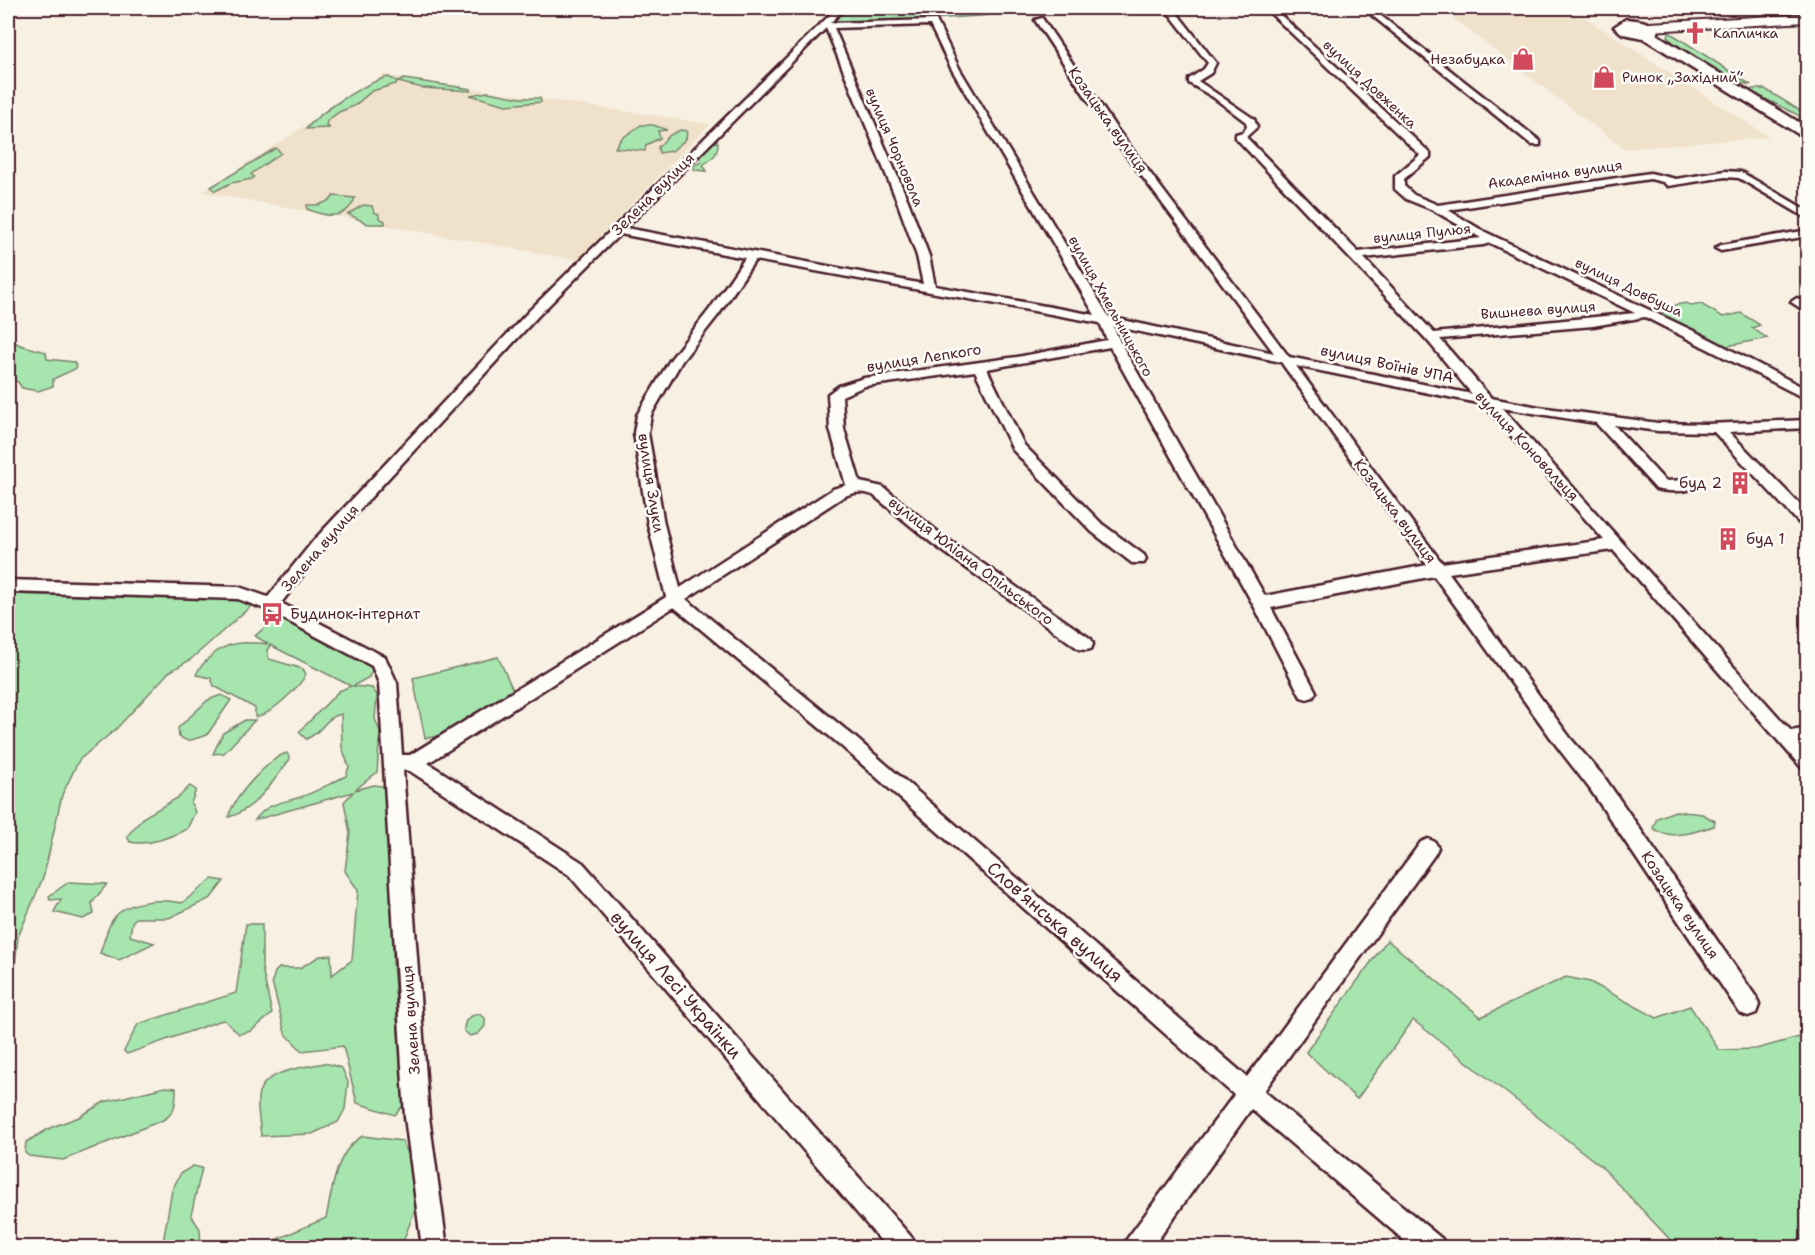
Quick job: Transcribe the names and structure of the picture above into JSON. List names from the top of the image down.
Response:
{
  "streets": {
    "street": [
      "вулиця Довженка",
      "Козацька вулиця",
      "вулиця Чорновола",
      "Академічна вулиця",
      "Зелена вулиця",
      "вулиця Пулюя",
      "вулиця Довбуша",
      "вулиця Хмельницького",
      "Вишнева вулиця",
      "вулиця Лепкого",
      "вулиця Воїнів УПА",
      "вулиця Коновальця",
      "вулиця Злуки",
      "вулиця Юліана Опільського",
      "Словʼянська вулиця",
      "вулиця Лесі Українки"
    ]
  },
  "crossings": [
    ["вулиця Довженка", "вулиця Довбуша"],
    ["Козацька вулиця", "вулиця Воїнів УПА"],
    ["вулиця Чорновола", "Зелена вулиця"],
    ["вулиця Чорновола", "вулиця Хмельницького"],
    ["вулиця Чорновола", "вулиця Воїнів УПА"],
    ["Академічна вулиця", "вулиця Довбуша"],
    ["Зелена вулиця", "вулиця Хмельницького"],
    ["Зелена вулиця", "вулиця Воїнів УПА"],
    ["Зелена вулиця", "вулиця Лесі Українки"],
    ["вулиця Пулюя", "вулиця Довбуша"],
    ["вулиця Пулюя", "вулиця Коновальця"],
    ["вулиця Довбуша", "Вишнева вулиця"],
    ["вулиця Хмельницького", "вулиця Лепкого"],
    ["вулиця Хмельницького", "вулиця Воїнів УПА"],
    ["Вишнева вулиця", "вулиця Коновальця"],
    ["вулиця Лепкого", "вулиця Юліана Опільського"],
    ["вулиця Воїнів УПА", "вулиця Коновальця"],
    ["вулиця Воїнів УПА", "вулиця Злуки"],
    ["вулиця Злуки", "Словʼянська вулиця"]
  ],
  "places": {
    "church": ["Капличка"],
    "shop": ["Незабудка", "Ринок „Західний“"],
    "building": ["буд 2", "буд 1"],
    "bus stop": ["Будинок-інтернат"]
  }
}
